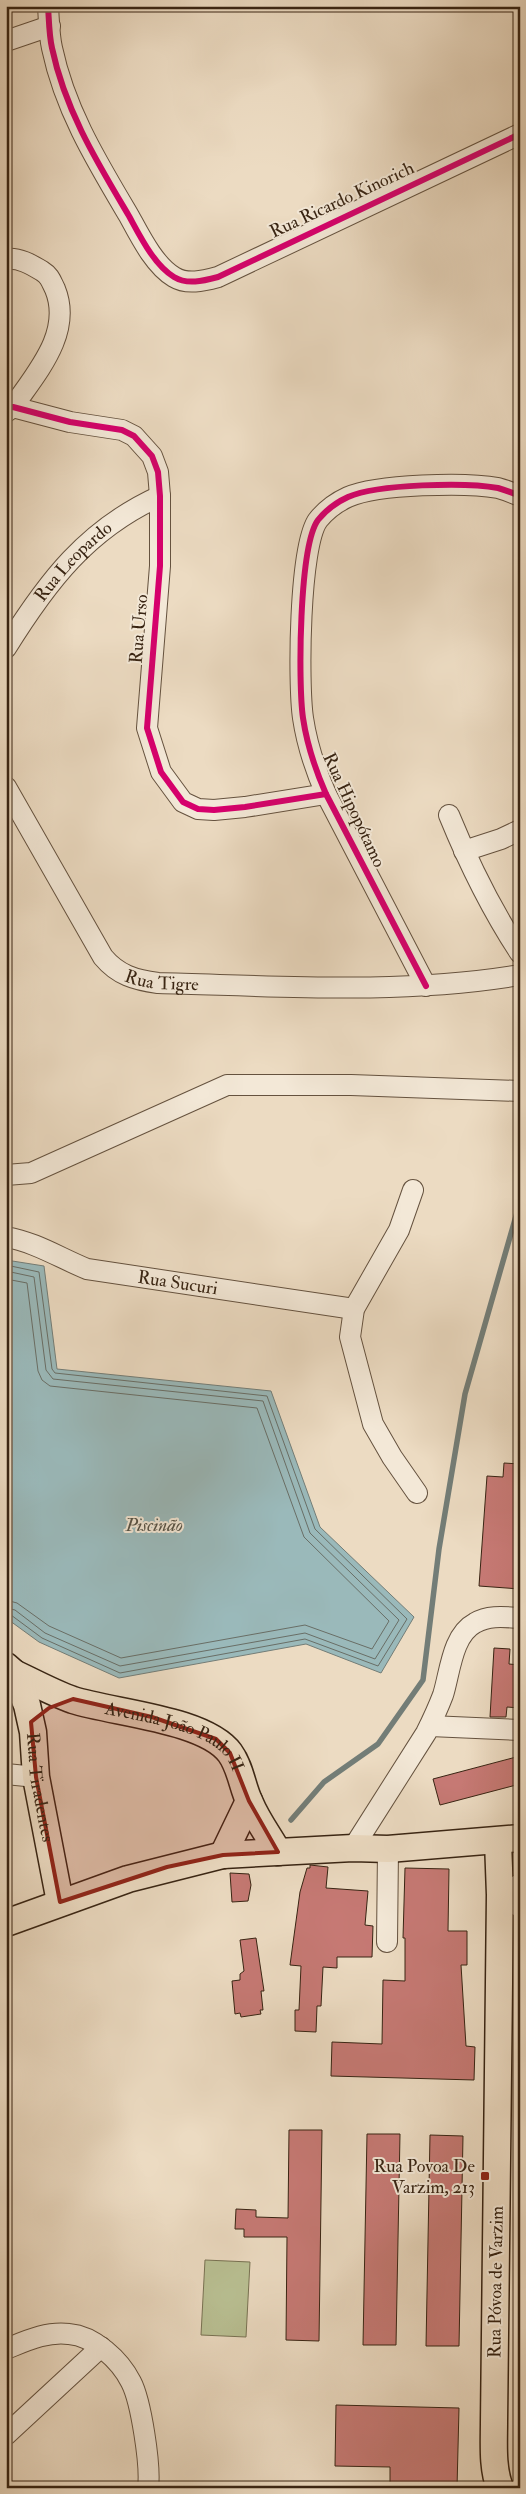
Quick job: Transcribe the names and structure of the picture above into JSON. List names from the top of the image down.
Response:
{
  "streets": {
    "main road": ["Avenida João Paulo II", "Rua Tiradentes", "Rua Póvoa de Varzim"],
    "street": [
      "Rua Ricardo Kinorich",
      "Rua Leopardo",
      "Rua Urso",
      "Rua Hipopótamo",
      "Rua Tigre",
      "Rua Sucuri"
    ]
  },
  "crossings": [
    ["Rua Leopardo", "Rua Urso"],
    ["Rua Urso", "Rua Hipopótamo"],
    ["Rua Hipopótamo", "Rua Tigre"],
    ["Avenida João Paulo II", "Rua Tiradentes"]
  ],
  "water": ["Piscinão"],
  "places": {
    "transit": ["Rua Povoa De Varzim, 213"]
  }
}
